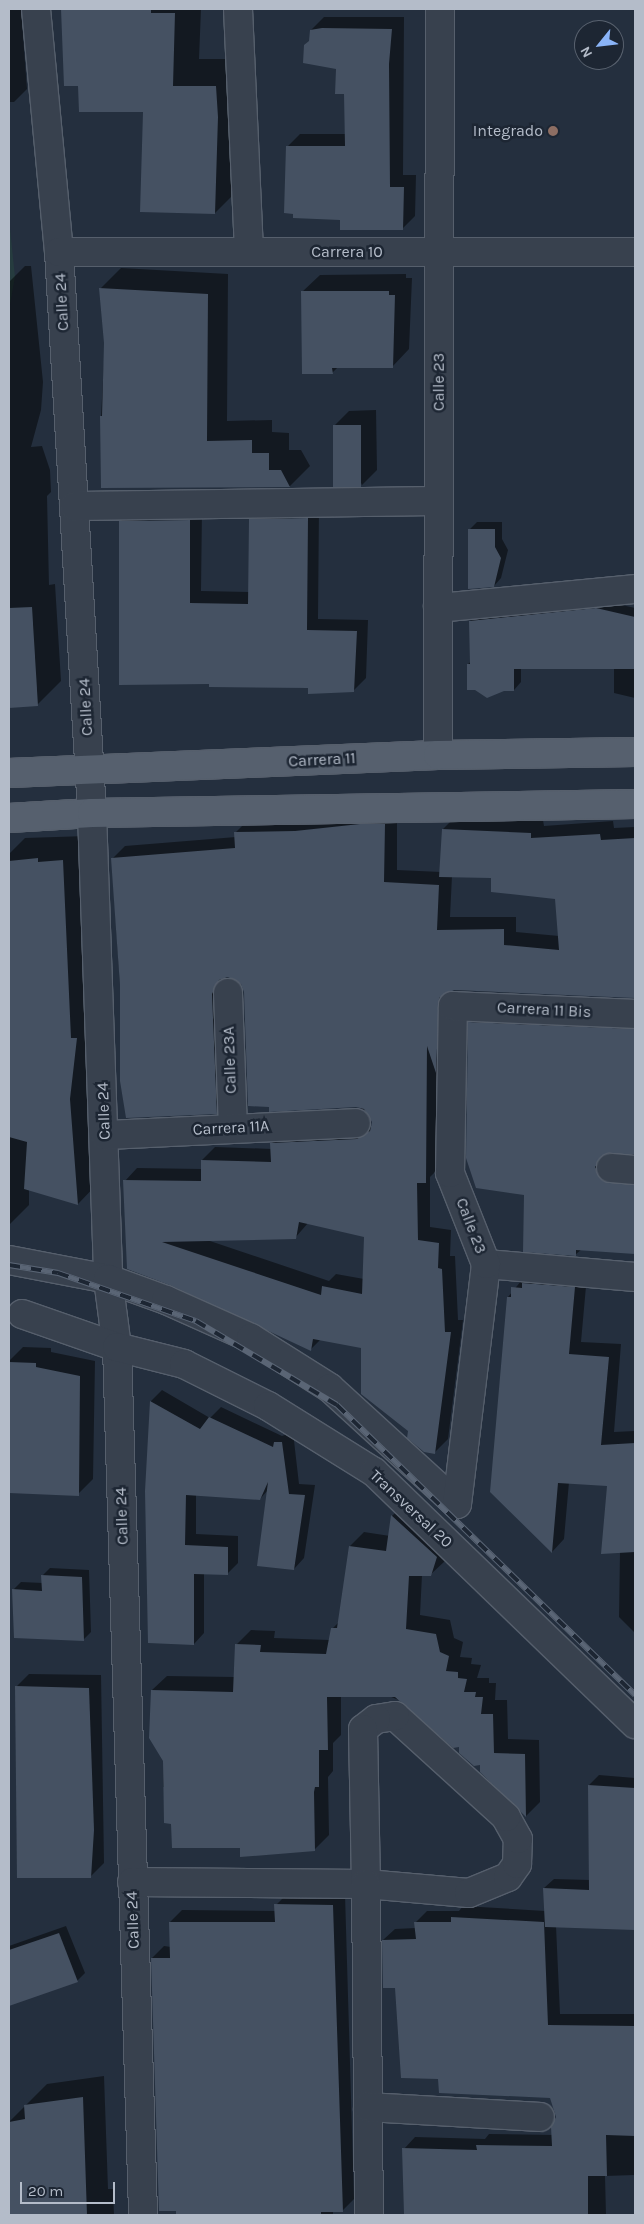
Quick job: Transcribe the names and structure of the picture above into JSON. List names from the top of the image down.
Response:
{
  "streets": {
    "main road": ["Carrera 11"],
    "street": [
      "Carrera 10",
      "Calle 24",
      "Calle 23",
      "Carrera 11 Bis",
      "Calle 23A",
      "Carrera 11A",
      "Transversal 20"
    ]
  },
  "crossings": [
    ["Carrera 10", "Calle 24"],
    ["Carrera 10", "Calle 23"],
    ["Calle 24", "Calle 23"],
    ["Calle 24", "Carrera 11"],
    ["Calle 24", "Carrera 11A"],
    ["Calle 24", "Transversal 20"],
    ["Calle 23", "Carrera 11"],
    ["Calle 23", "Carrera 11 Bis"],
    ["Calle 23A", "Carrera 11A"]
  ],
  "places": ["Integrado"],
  "scale_bar": "20 m",
  "north": "bottom left"
}
